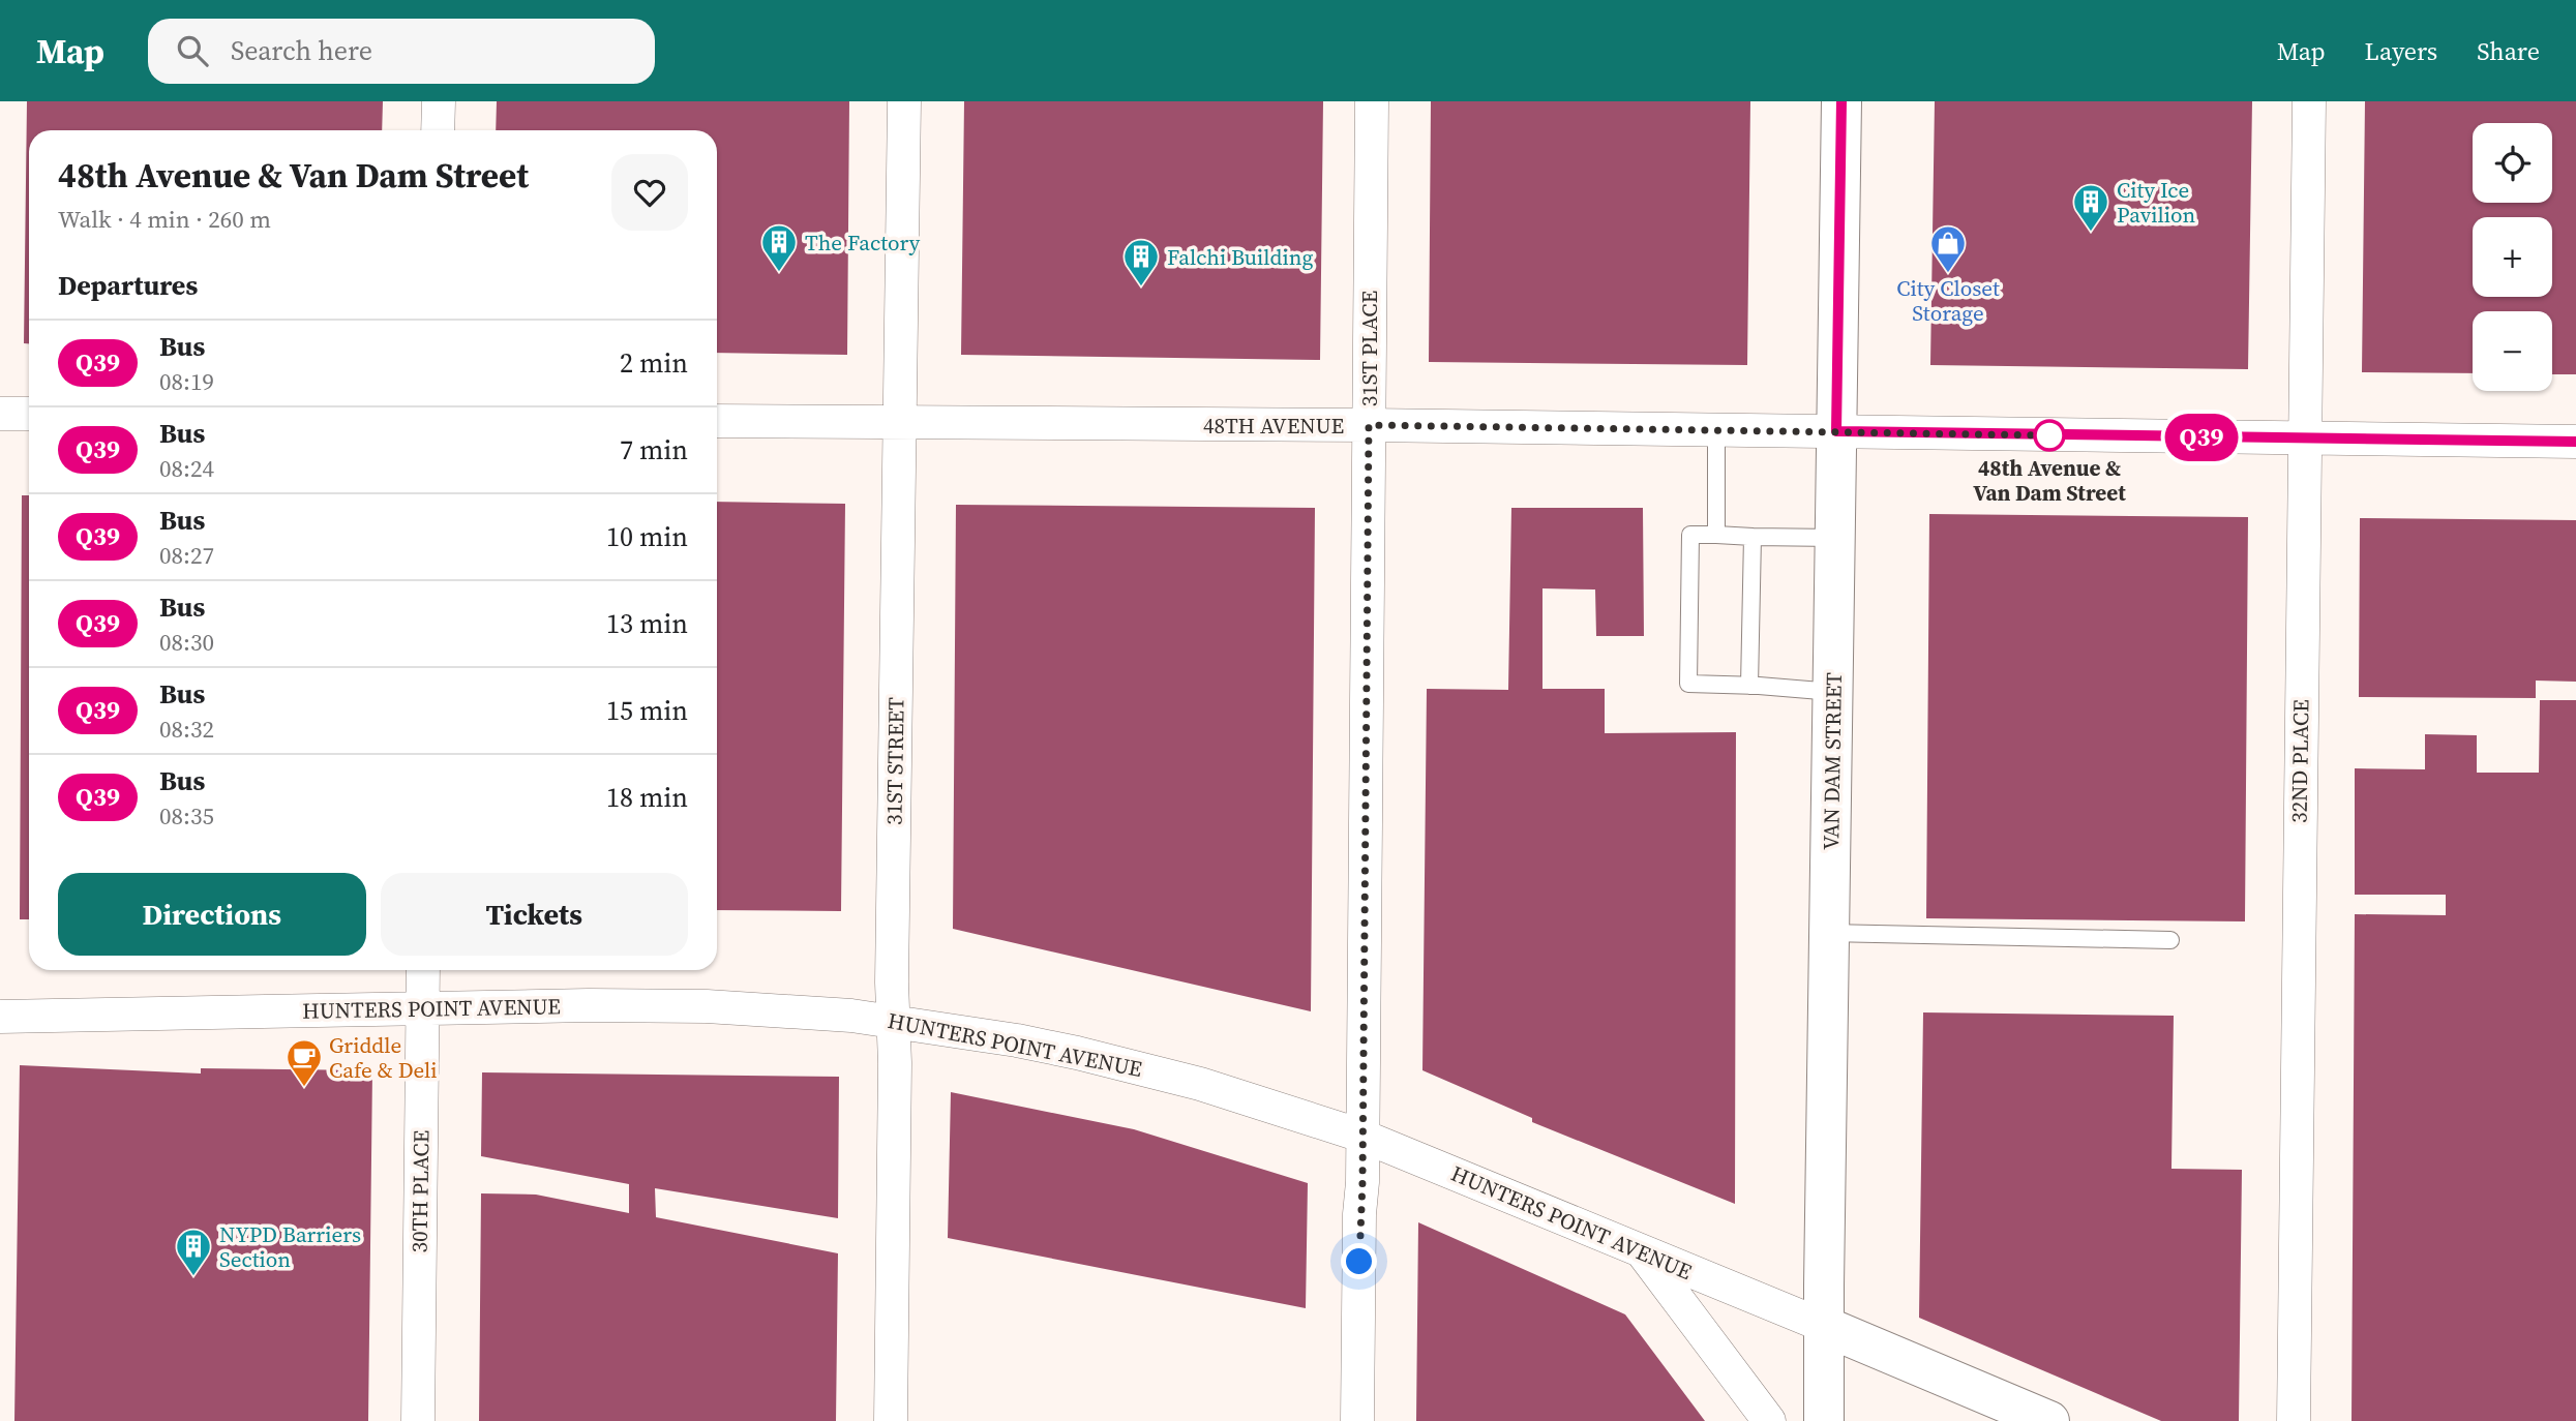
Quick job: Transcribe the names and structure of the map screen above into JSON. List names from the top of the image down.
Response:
{
  "streets": {
    "main road": ["VAN DAM STREET", "HUNTERS POINT AVENUE"],
    "street": [
      "31ST PLACE",
      "48TH AVENUE",
      "31ST STREET",
      "32ND PLACE",
      "30TH PLACE"
    ]
  },
  "crossings": [
    ["31ST PLACE", "48TH AVENUE"],
    ["31ST PLACE", "HUNTERS POINT AVENUE"],
    ["48TH AVENUE", "31ST STREET"],
    ["48TH AVENUE", "VAN DAM STREET"],
    ["48TH AVENUE", "32ND PLACE"],
    ["31ST STREET", "HUNTERS POINT AVENUE"],
    ["VAN DAM STREET", "HUNTERS POINT AVENUE"],
    ["HUNTERS POINT AVENUE", "30TH PLACE"]
  ],
  "places": {
    "building": [
      "City Ice Pavilion",
      "The Factory",
      "Falchi Building",
      "NYPD Barriers Section"
    ],
    "shop": ["City Closet Storage"],
    "other": ["48th Avenue & Van Dam Street"],
    "cafe": ["Griddle Cafe & Deli"]
  },
  "lines": ["bus line Q39"],
  "page": {
    "header": "Map",
    "search": "Search here",
    "nav": ["Map", "Layers", "Share"],
    "on_map": "Q39",
    "map_buttons": ["+", "−"],
    "heading": [
      ["48th Avenue & Van Dam Street", "Walk · 4 min · 260 m"],
      "Departures"
    ],
    "list": [
      {
        "mark": "Q39",
        "name": "Bus",
        "note": "08:19",
        "value": "2 min"
      },
      {
        "mark": "Q39",
        "name": "Bus",
        "note": "08:24",
        "value": "7 min"
      },
      {
        "mark": "Q39",
        "name": "Bus",
        "note": "08:27",
        "value": "10 min"
      },
      {
        "mark": "Q39",
        "name": "Bus",
        "note": "08:30",
        "value": "13 min"
      },
      {
        "mark": "Q39",
        "name": "Bus",
        "note": "08:32",
        "value": "15 min"
      },
      {
        "mark": "Q39",
        "name": "Bus",
        "note": "08:35",
        "value": "18 min"
      }
    ],
    "buttons": ["Directions", "Tickets"]
  }
}
